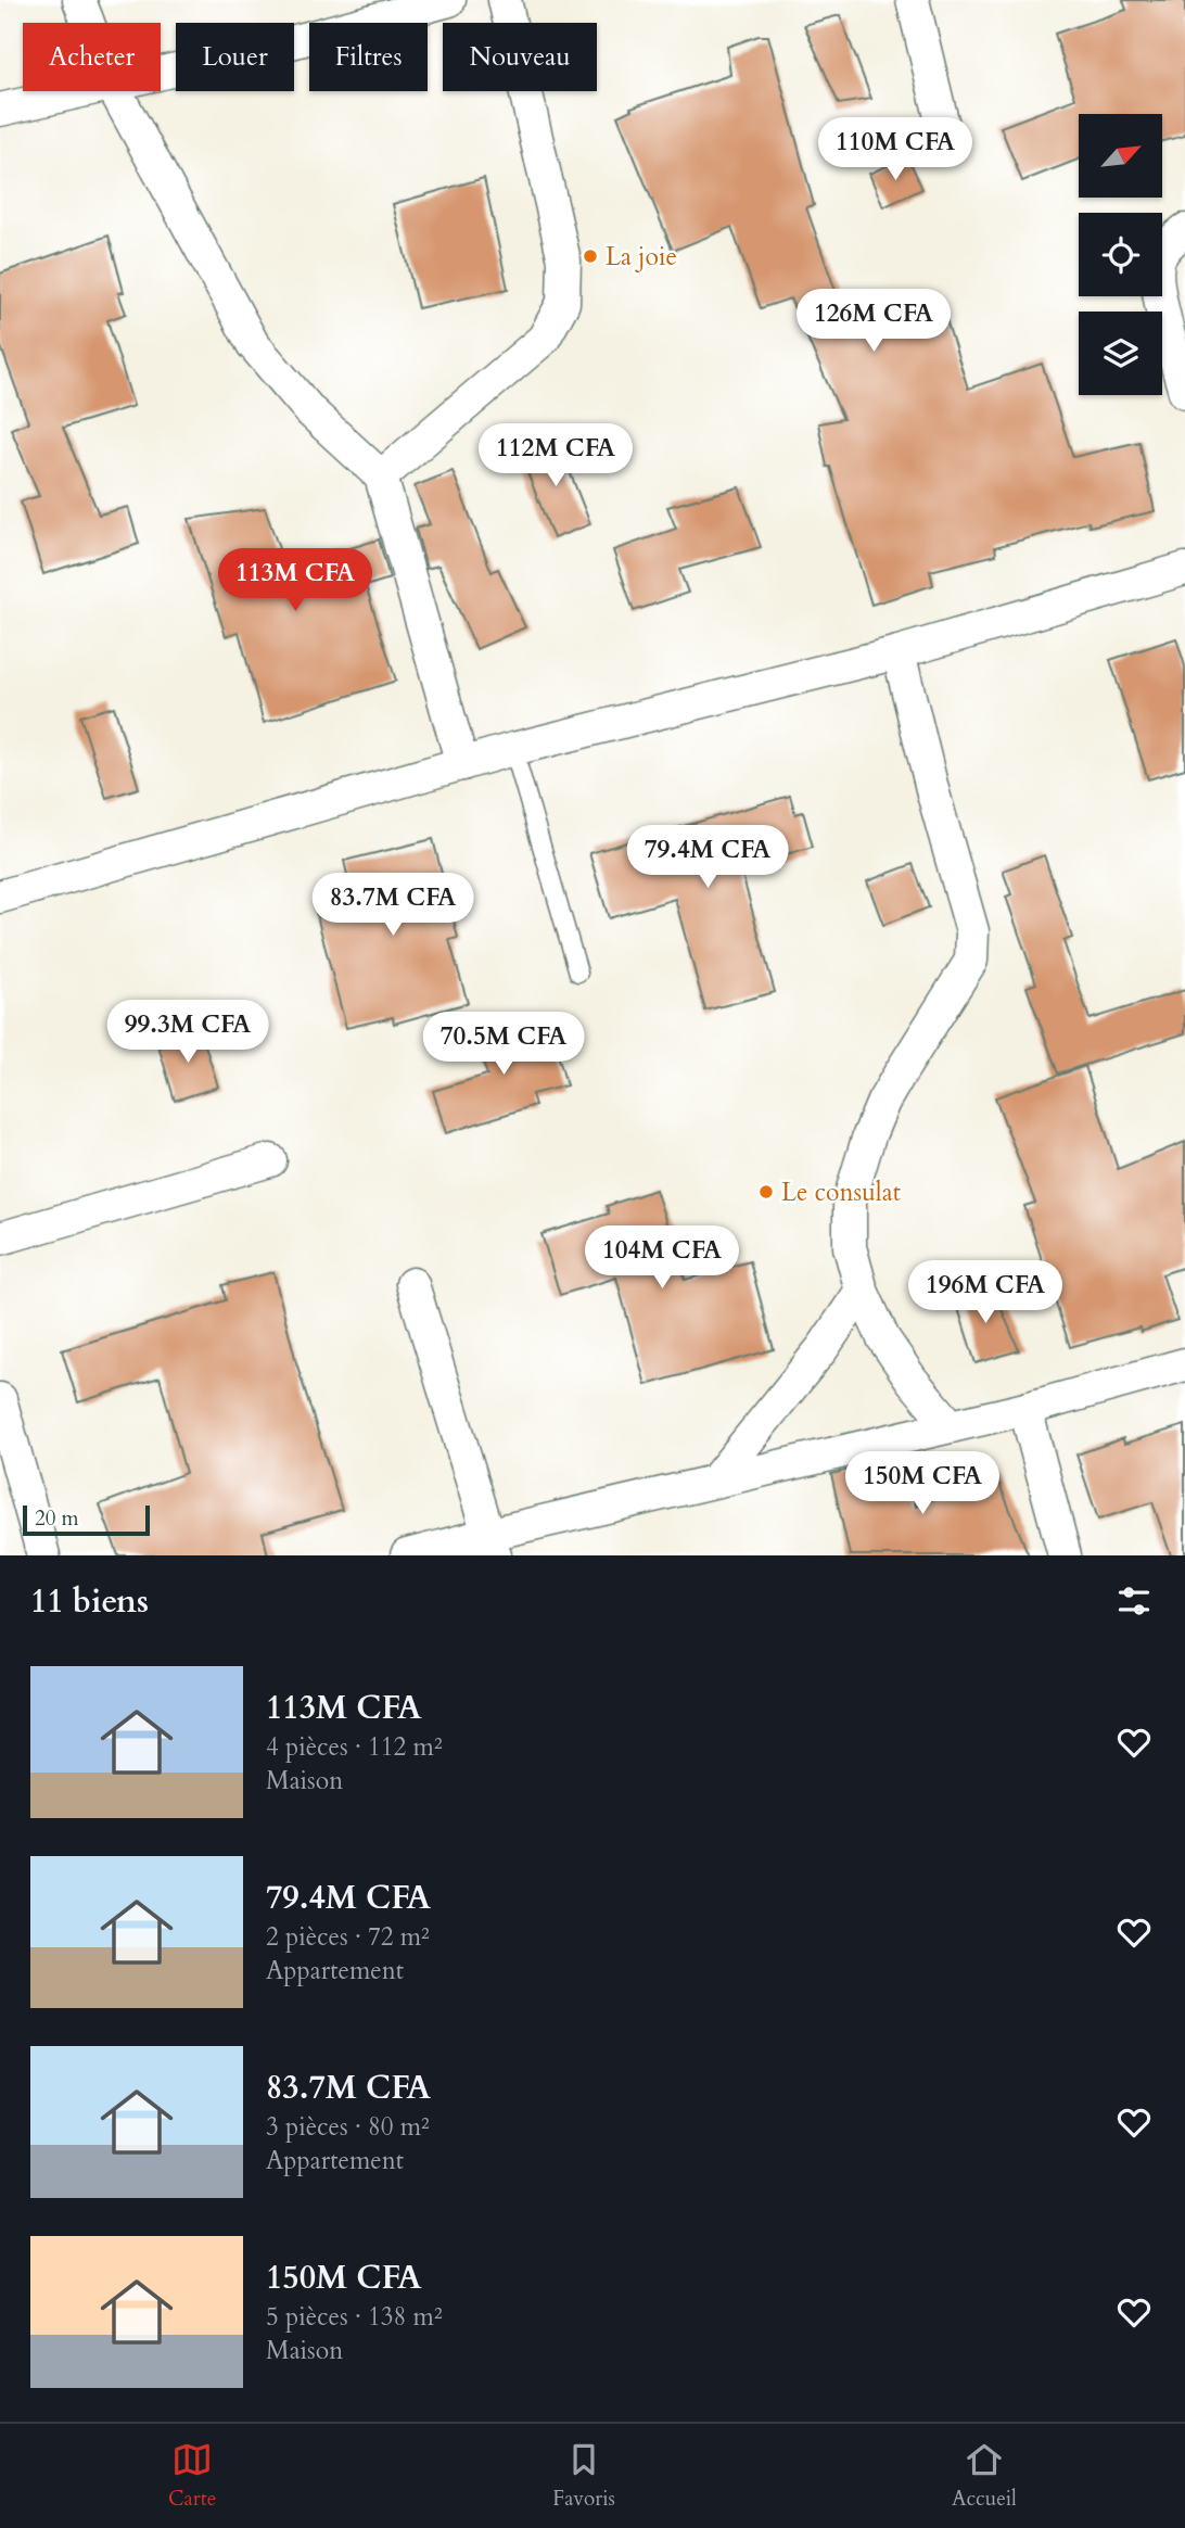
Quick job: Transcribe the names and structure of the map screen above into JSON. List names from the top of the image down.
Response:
{
  "places": ["La joie", "Le consulat"],
  "scale_bar": "20 m",
  "north": "top right",
  "page": {
    "chip": [
      "Acheter",
      "Louer",
      "Filtres",
      "Nouveau"
    ],
    "price": [
      "110M CFA",
      "126M CFA",
      "112M CFA",
      "113M CFA",
      "79.4M CFA",
      "83.7M CFA",
      "99.3M CFA",
      "70.5M CFA",
      "104M CFA",
      "196M CFA",
      "150M CFA"
    ],
    "scale": "20 m",
    "heading": "11 biens",
    "list": [
      {
        "name": "113M CFA",
        "note": "4 pièces · 112 m² · Maison"
      },
      {
        "name": "79.4M CFA",
        "note": "2 pièces · 72 m² · Appartement"
      },
      {
        "name": "83.7M CFA",
        "note": "3 pièces · 80 m² · Appartement"
      },
      {
        "name": "150M CFA",
        "note": "5 pièces · 138 m² · Maison"
      }
    ],
    "tabs": ["Carte", "Favoris", "Accueil"]
  }
}
